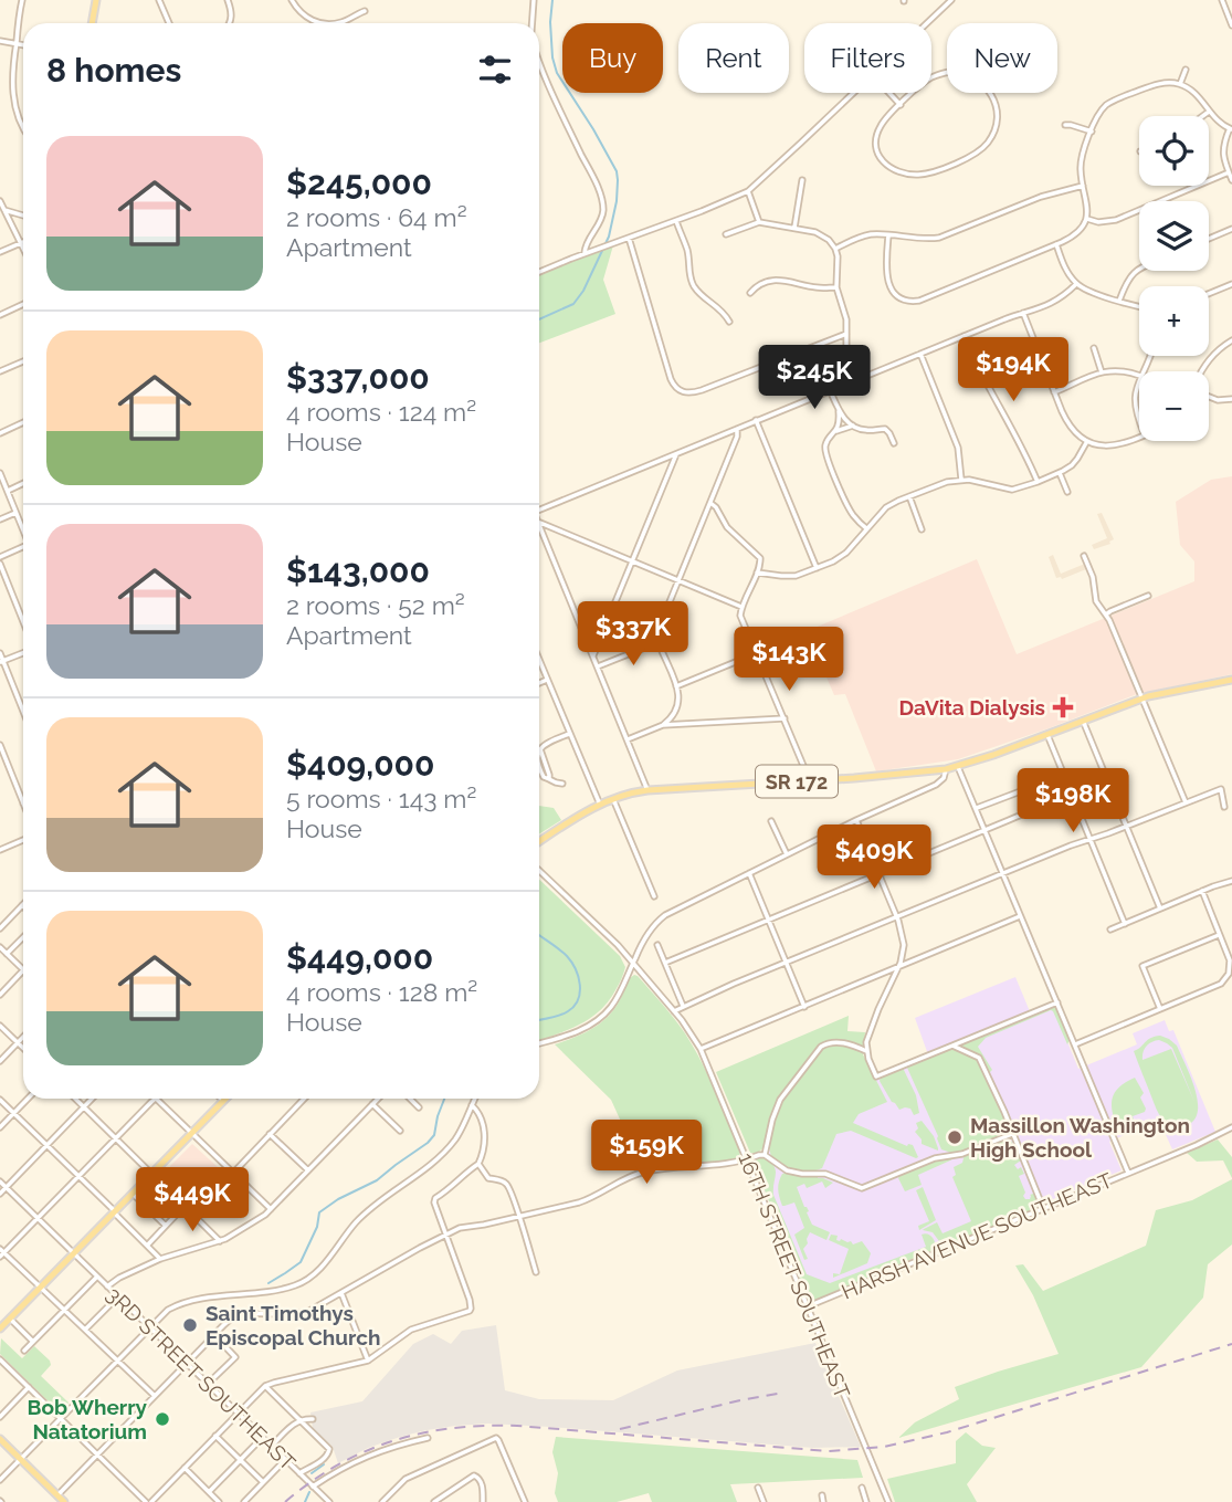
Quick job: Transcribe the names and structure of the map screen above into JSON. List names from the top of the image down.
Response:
{
  "streets": {
    "main road": ["SR 172"],
    "street": ["HARSH AVENUE SOUTHEAST", "16TH STREET SOUTHEAST", "3RD STREET SOUTHEAST"]
  },
  "crossings": [
    ["HARSH AVENUE SOUTHEAST", "16TH STREET SOUTHEAST"]
  ],
  "places": {
    "health": ["DaVita Dialysis"],
    "other": ["Massillon Washington High School", "Saint Timothys Episcopal Church", "Bob Wherry Natatorium"]
  },
  "page": {
    "chip": [
      "Buy",
      "Rent",
      "Filters",
      "New"
    ],
    "heading": "8 homes",
    "map_buttons": ["+", "−"],
    "list": [
      {
        "name": "$245,000",
        "note": "2 rooms · 64 m² · Apartment"
      },
      {
        "name": "$337,000",
        "note": "4 rooms · 124 m² · House"
      },
      {
        "name": "$143,000",
        "note": "2 rooms · 52 m² · Apartment"
      },
      {
        "name": "$409,000",
        "note": "5 rooms · 143 m² · House"
      },
      {
        "name": "$449,000",
        "note": "4 rooms · 128 m² · House"
      }
    ],
    "price": [
      "$194K",
      "$245K",
      "$337K",
      "$143K",
      "$198K",
      "$409K",
      "$159K",
      "$449K"
    ]
  }
}
